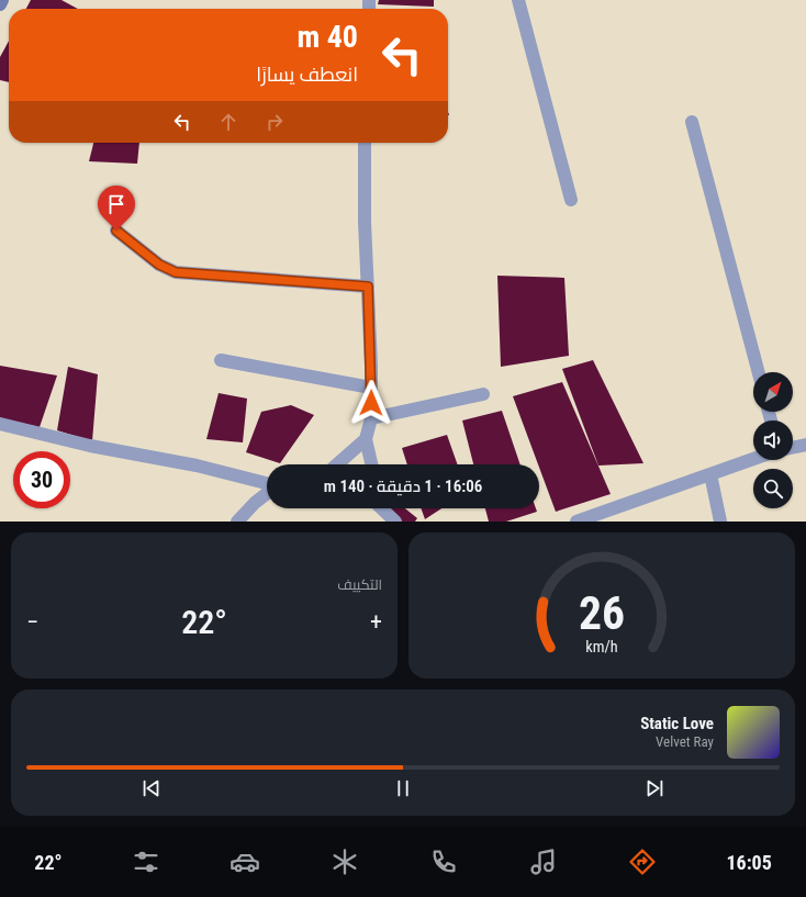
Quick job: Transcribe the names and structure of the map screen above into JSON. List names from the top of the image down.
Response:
{
  "north": "top right",
  "page": {
    "turn": ["40 m", "انعطف يسارًا"],
    "limit": "30",
    "trip": "16:06 · 1 دقيقة · 140 m",
    "tile": "التكييف",
    "heat": ["−", "22°", "+"],
    "song": ["Static Love", "Velvet Ray"],
    "tabs": ["16:05", "22°"],
    "gauge": ["26", "km/h"]
  }
}
